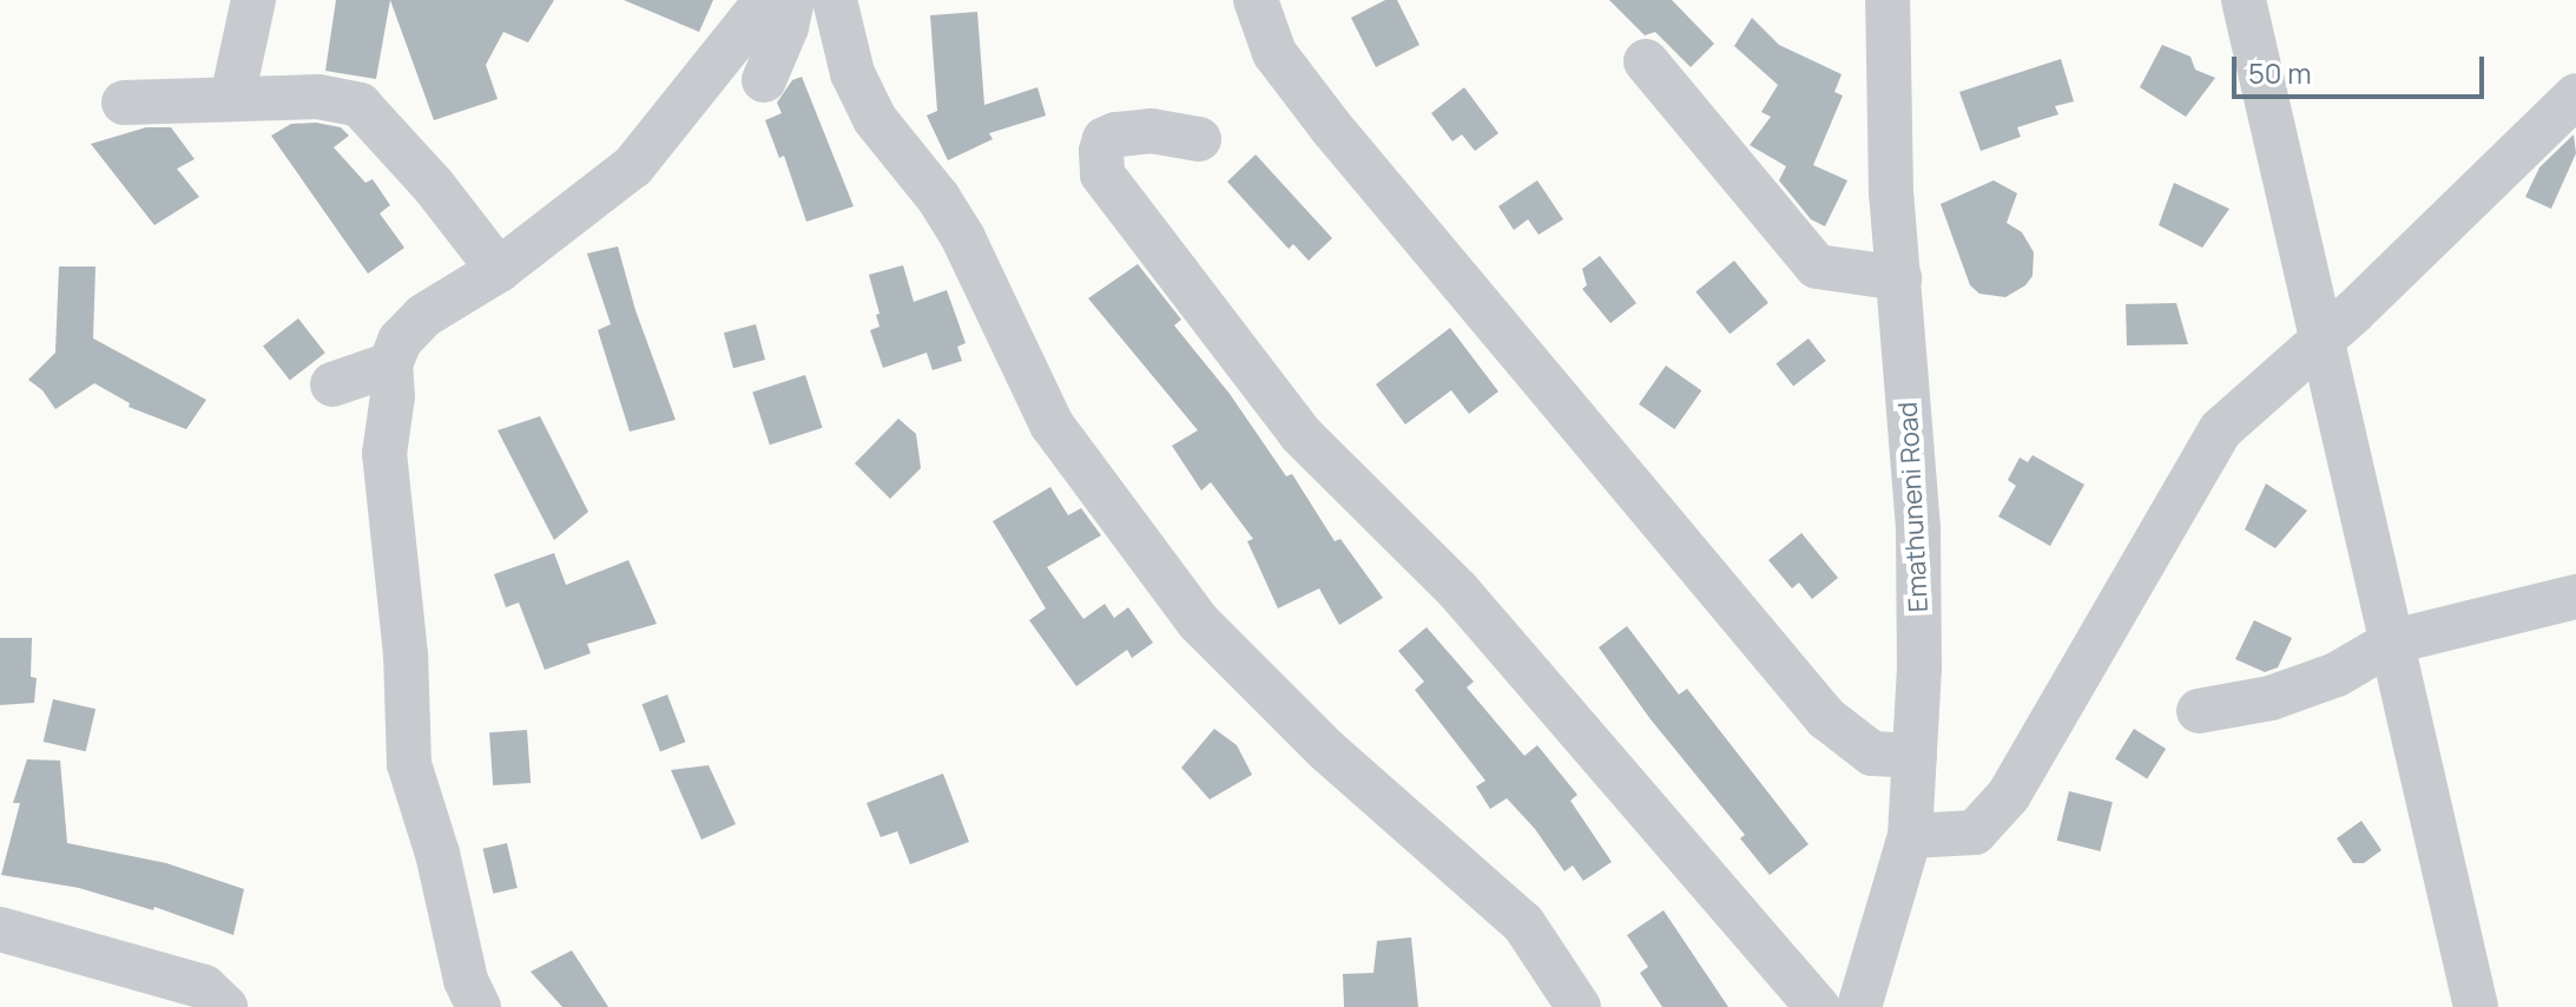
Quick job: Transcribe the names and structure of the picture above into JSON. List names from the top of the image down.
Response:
{
  "streets": {
    "street": ["Emathuneni Road"]
  },
  "scale_bar": "50 m"
}
